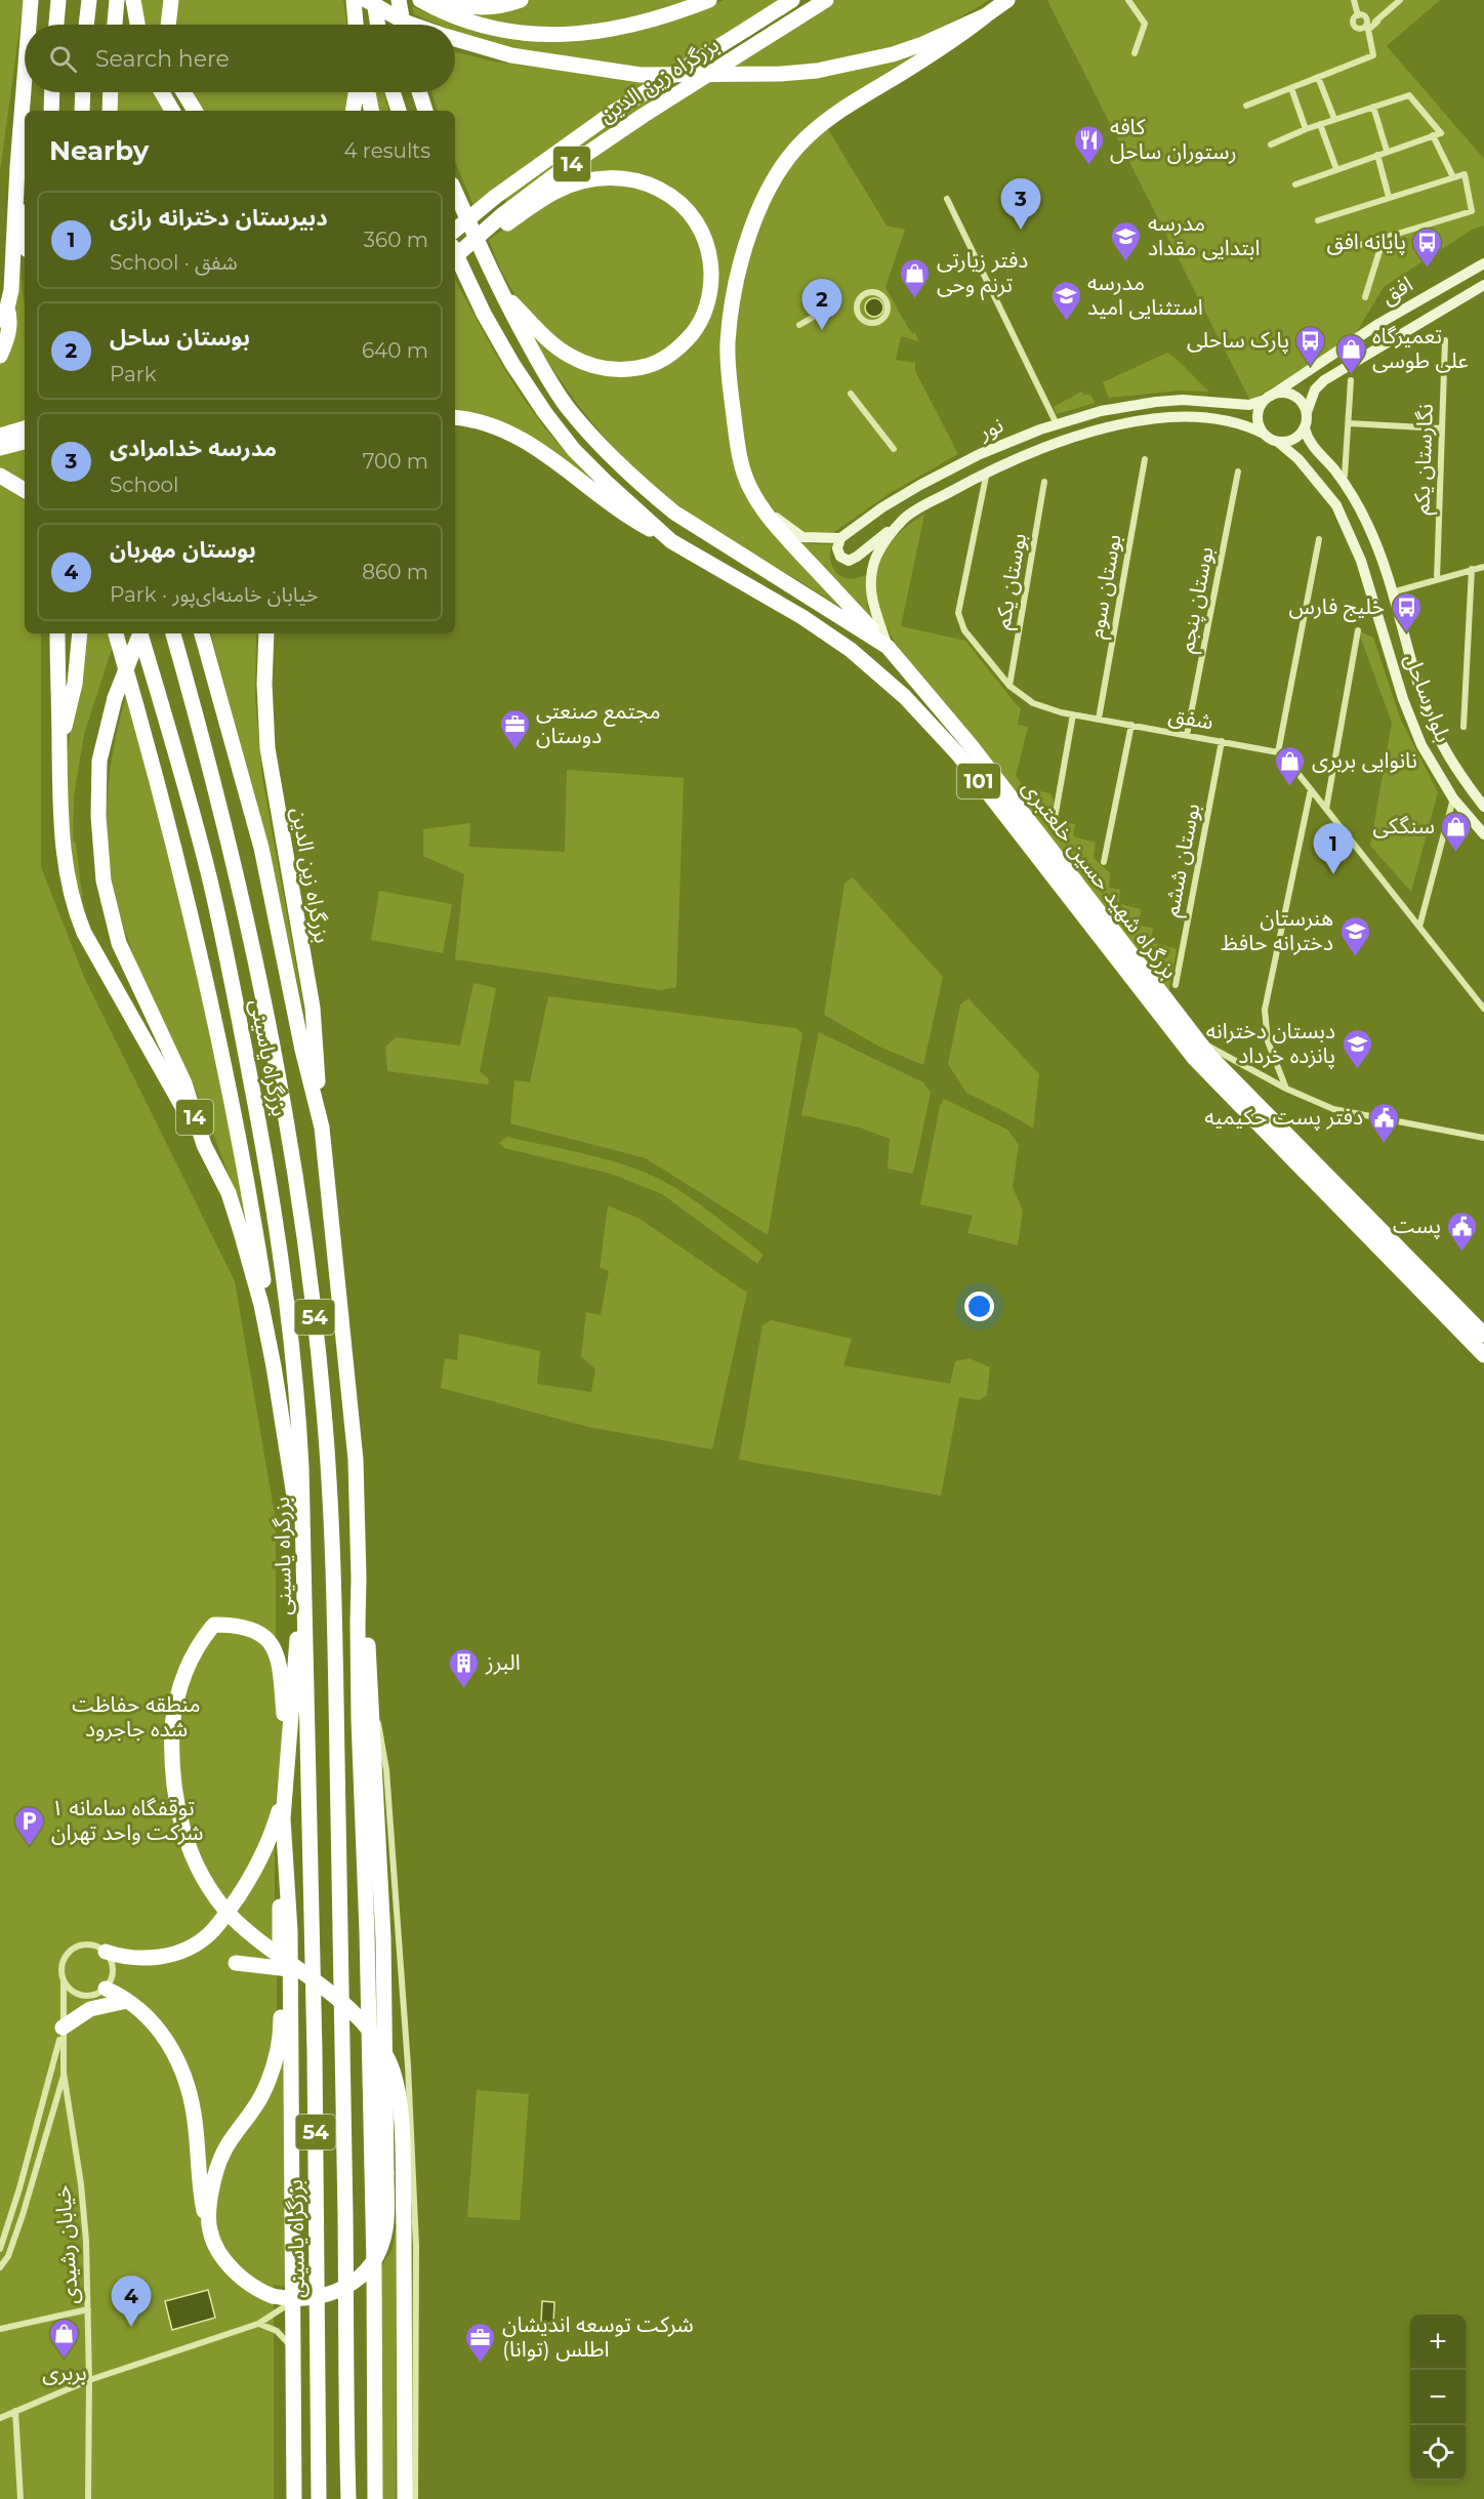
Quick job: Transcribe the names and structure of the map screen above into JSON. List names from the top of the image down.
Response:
{
  "streets": {
    "highway": [
      "بزرگراه زین الدین",
      "14",
      "101",
      "بزرگراه شهید حسین خلعتبری",
      "بزرگراه یاسینی",
      "54"
    ],
    "main road": ["افق", "نور", "بلوار ساحل"],
    "street": [
      "نگارستان یکم",
      "بوستان یکم",
      "بوستان سوم",
      "بوستان پنجم",
      "شفق",
      "بوستان ششم",
      "خیابان رشیدی"
    ]
  },
  "crossings": [
    ["14", "بزرگراه یاسینی"],
    ["افق", "نور"],
    ["افق", "بلوار ساحل"],
    ["نور", "بلوار ساحل"],
    ["نور", "شفق"],
    ["نور", "بزرگراه شهید حسین خلعتبری"],
    ["بوستان یکم", "شفق"],
    ["بوستان سوم", "شفق"],
    ["بوستان پنجم", "شفق"],
    ["شفق", "بوستان ششم"]
  ],
  "parks": ["منطقه حفاظت شده جاجرود"],
  "places": {
    "restaurant": ["کافه رستوران ساحل"],
    "school or university": [
      "مدرسه ابتدایی مقداد",
      "مدرسه استثنایی امید",
      "هنرستان دخترانه حافظ",
      "دبستان دخترانه پانزده خرداد"
    ],
    "bus stop": ["پایانه افق", "پارک ساحلی", "خلیج فارس"],
    "shop": [
      "دفتر زیارتی ترنم وحی",
      "تعمیرگاه علی طوسی",
      "نانوایی بربری",
      "سنگکی",
      "بربری"
    ],
    "office": ["مجتمع صنعتی دوستان", "شرکت توسعه اندیشان اطلس (توانا)"],
    "public building": ["دفتر پست حکیمیه", "پست"],
    "building": ["البرز"],
    "parking": ["توقفگاه سامانه ۱ شرکت واحد تهران"]
  },
  "page": {
    "search": "Search here",
    "heading": ["Nearby", "4 results"],
    "pins": [
      "3",
      "2",
      "1",
      "4"
    ],
    "list": [
      {
        "mark": "1",
        "name": "دبیرستان دخترانه رازی",
        "note": "School · شفق",
        "value": "360 m"
      },
      {
        "mark": "2",
        "name": "بوستان ساحل",
        "note": "Park",
        "value": "640 m"
      },
      {
        "mark": "3",
        "name": "مدرسه خدامرادی",
        "note": "School",
        "value": "700 m"
      },
      {
        "mark": "4",
        "name": "بوستان مهربان",
        "note": "Park · خیابان خامنه‌ای‌پور",
        "value": "860 m"
      }
    ],
    "map_buttons": ["+", "−"]
  }
}
